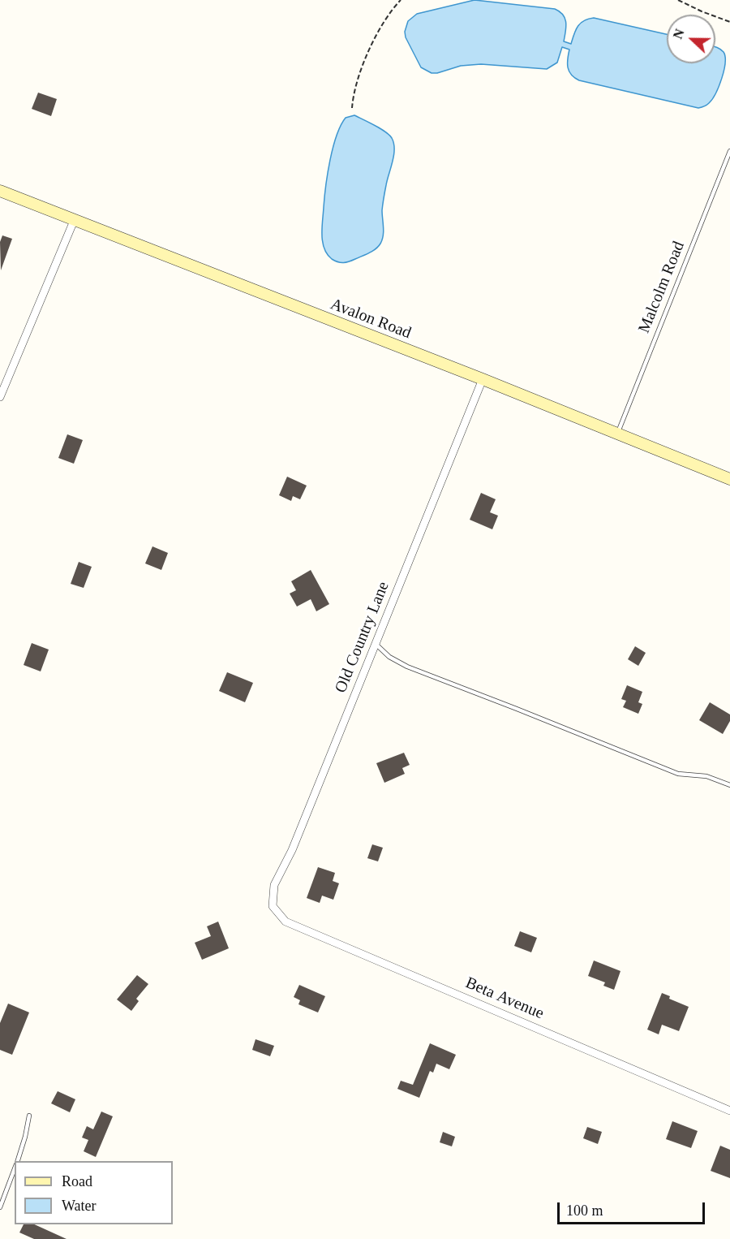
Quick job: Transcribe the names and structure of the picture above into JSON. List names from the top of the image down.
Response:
{
  "streets": {
    "main road": ["Avalon Road"],
    "street": ["Old Country Lane", "Beta Avenue"],
    "lane": ["Malcolm Road"]
  },
  "crossings": [
    ["Malcolm Road", "Avalon Road"],
    ["Avalon Road", "Old Country Lane"],
    ["Old Country Lane", "Beta Avenue"]
  ],
  "legend": ["Road", "Water"],
  "scale_bar": "100 m",
  "north": "left"
}
